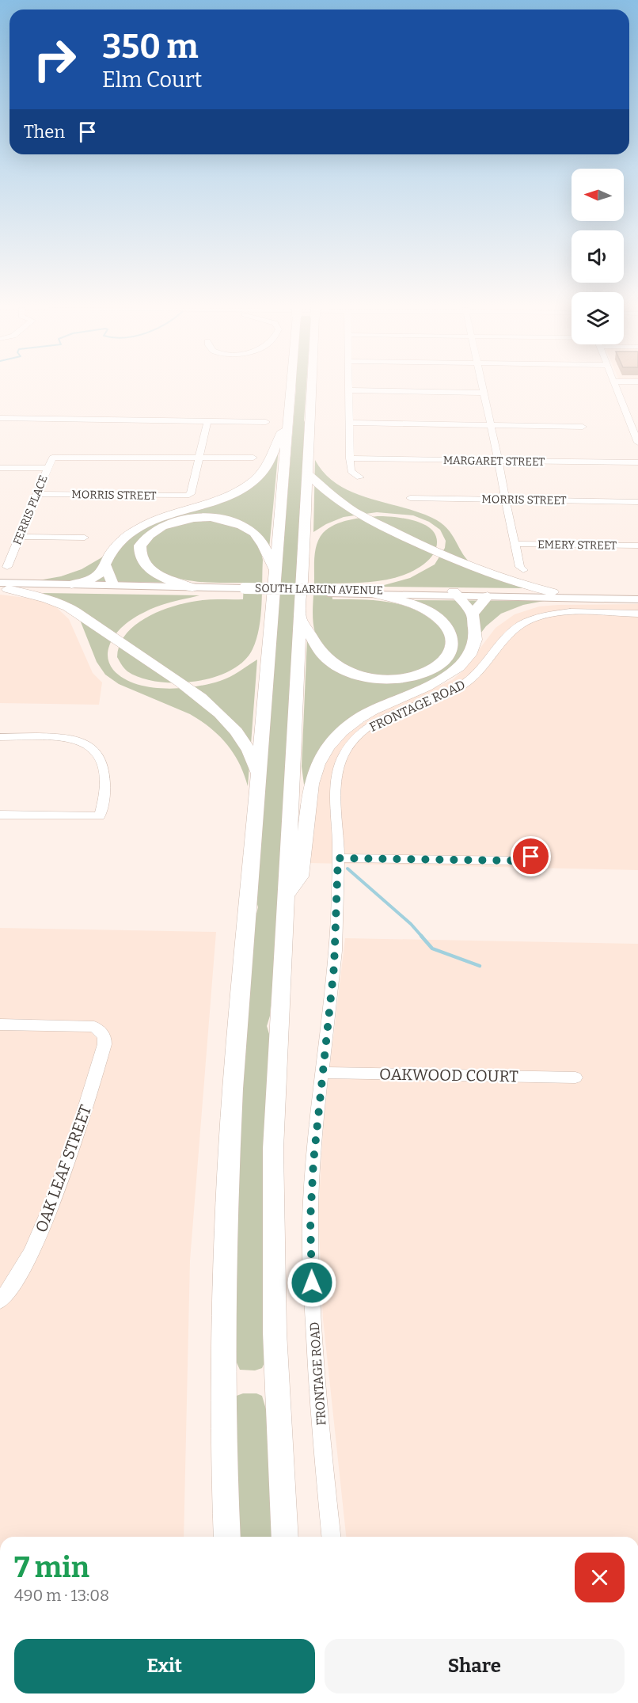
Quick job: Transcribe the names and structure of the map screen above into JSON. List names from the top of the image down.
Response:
{
  "streets": {
    "main road": ["SOUTH LARKIN AVENUE"],
    "street": [
      "MARGARET STREET",
      "MORRIS STREET",
      "FERRIS PLACE",
      "EMERY STREET",
      "FRONTAGE ROAD",
      "OAKWOOD COURT",
      "OAK LEAF STREET"
    ]
  },
  "crossings": [
    ["MORRIS STREET", "FERRIS PLACE"],
    ["FRONTAGE ROAD", "OAKWOOD COURT"]
  ],
  "north": "left",
  "page": {
    "turn": ["350 m", "Elm Court"],
    "then": "Then",
    "heading": ["7 min", "490 m · 13:08"],
    "buttons": ["Exit", "Share"]
  }
}
